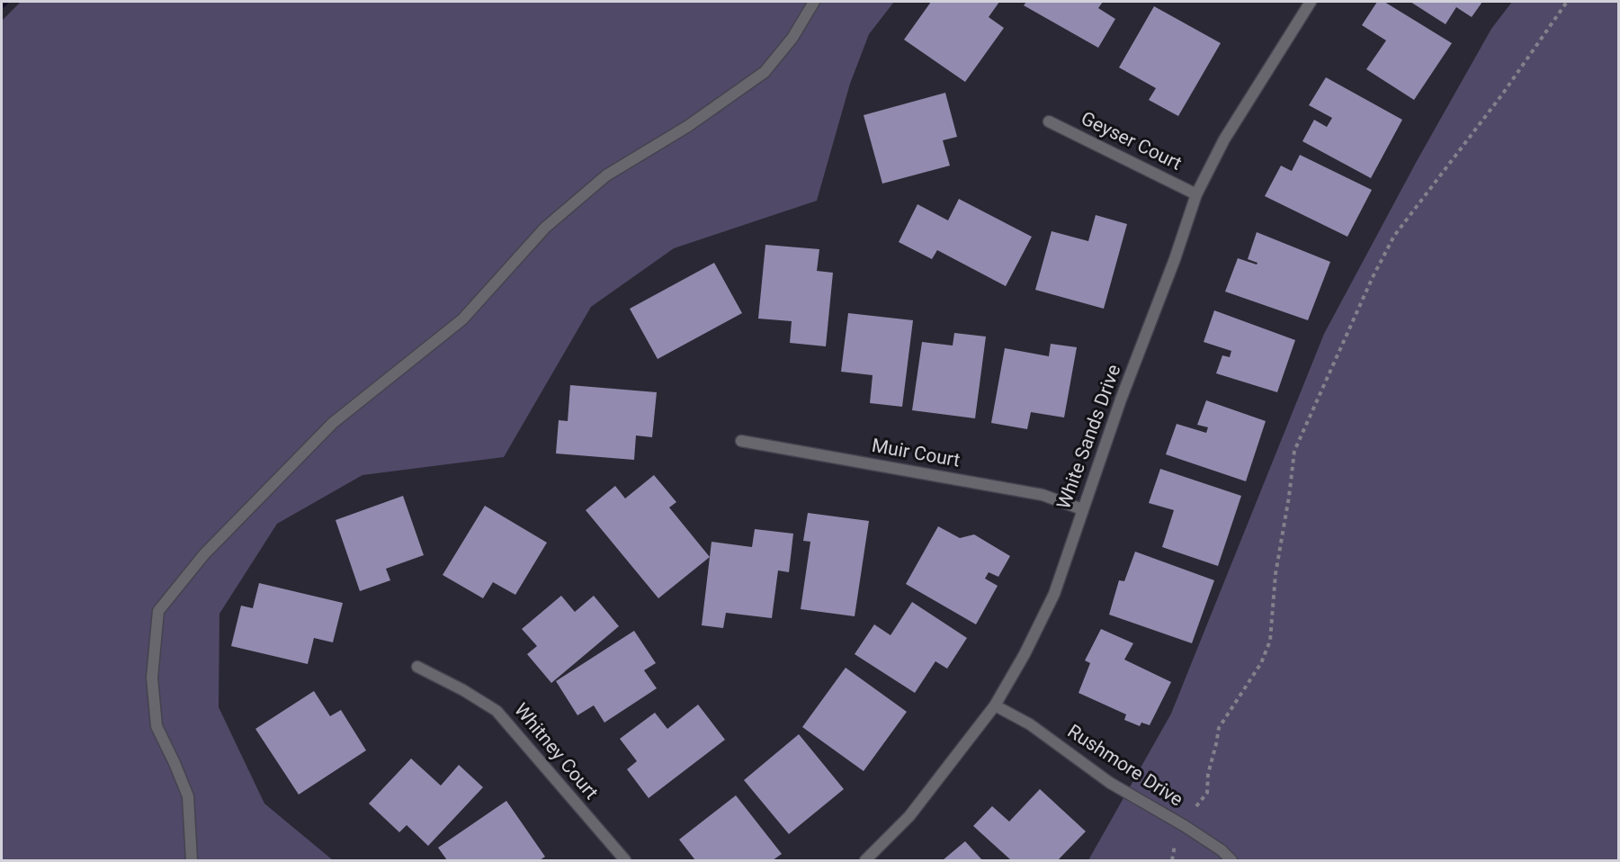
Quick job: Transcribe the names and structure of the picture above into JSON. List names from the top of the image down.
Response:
{
  "streets": {
    "street": [
      "Geyser Court",
      "White Sands Drive",
      "Muir Court",
      "Whitney Court",
      "Rushmore Drive"
    ]
  },
  "crossings": [
    ["Geyser Court", "White Sands Drive"],
    ["White Sands Drive", "Muir Court"],
    ["White Sands Drive", "Rushmore Drive"]
  ]
}
